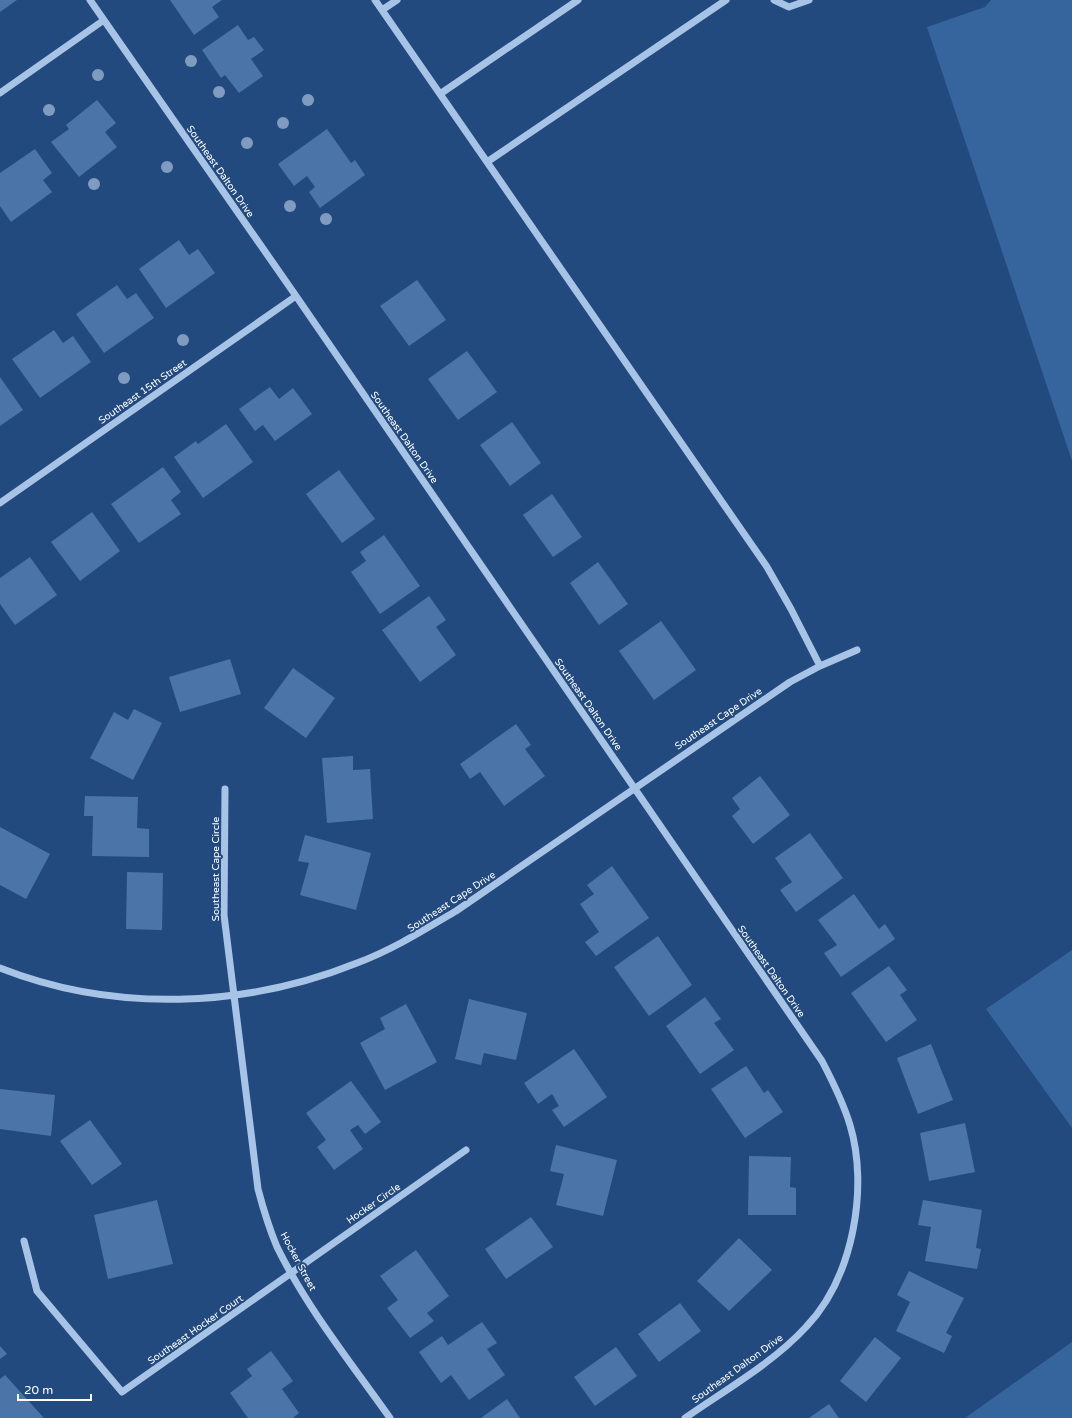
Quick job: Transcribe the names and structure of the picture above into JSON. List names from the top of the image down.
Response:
{
  "streets": {
    "street": [
      "Southeast Dalton Drive",
      "Southeast 15th Street",
      "Southeast Cape Drive",
      "Southeast Cape Circle",
      "Hocker Circle",
      "Hocker Street",
      "Southeast Hocker Court"
    ]
  },
  "crossings": [
    ["Southeast Dalton Drive", "Southeast 15th Street"],
    ["Southeast Dalton Drive", "Southeast Cape Drive"],
    ["Southeast Cape Drive", "Southeast Cape Circle"],
    ["Southeast Cape Drive", "Hocker Street"],
    ["Southeast Cape Circle", "Hocker Street"],
    ["Hocker Circle", "Hocker Street"],
    ["Hocker Circle", "Southeast Hocker Court"],
    ["Hocker Street", "Southeast Hocker Court"]
  ],
  "scale_bar": "20 m"
}
